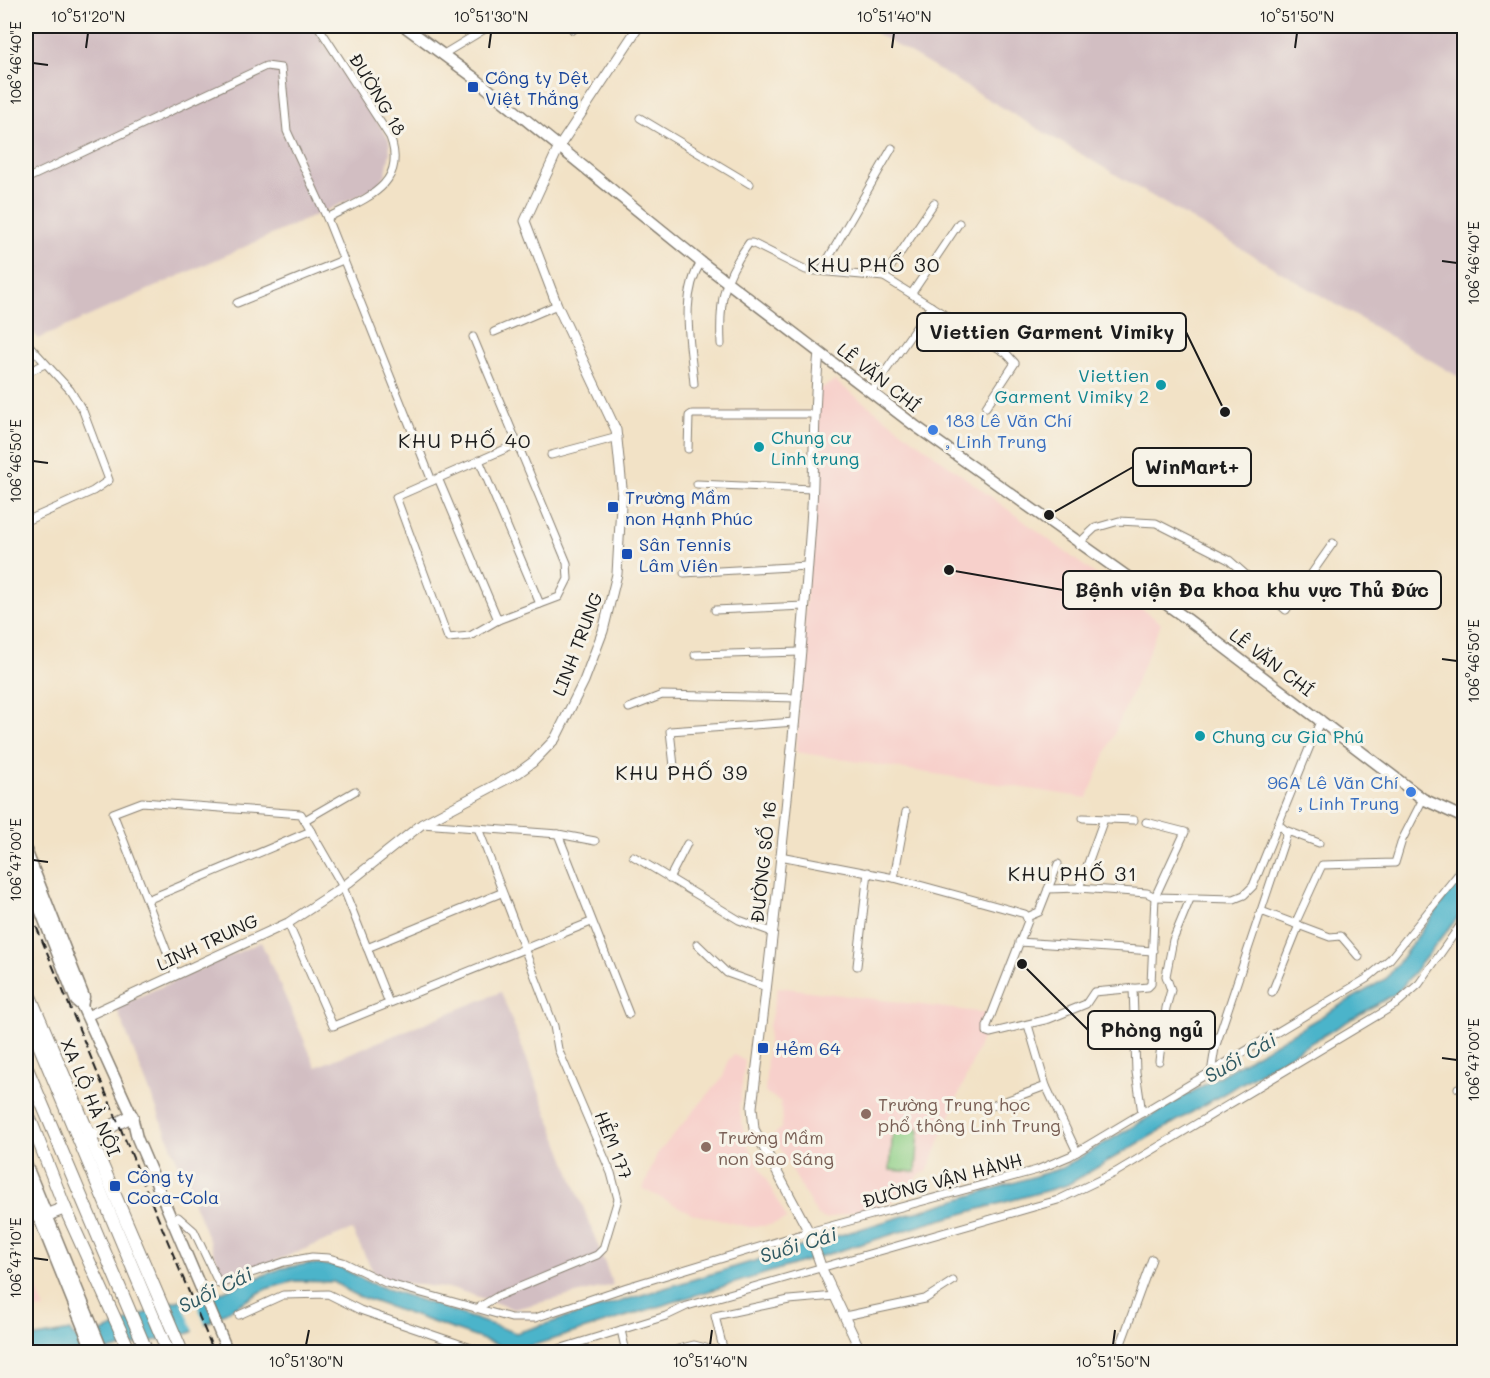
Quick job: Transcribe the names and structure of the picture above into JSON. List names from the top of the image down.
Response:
{
  "streets": {
    "highway": ["XA LỘ HÀ NỘI"],
    "main road": ["LÊ VĂN CHÍ"],
    "street": [
      "ĐƯỜNG 18",
      "LINH TRUNG",
      "ĐƯỜNG SỐ 16",
      "HẺM 177",
      "ĐƯỜNG VẬN HÀNH"
    ]
  },
  "crossings": [
    ["LÊ VĂN CHÍ", "LINH TRUNG"],
    ["LÊ VĂN CHÍ", "ĐƯỜNG SỐ 16"],
    ["ĐƯỜNG SỐ 16", "ĐƯỜNG VẬN HÀNH"],
    ["HẺM 177", "ĐƯỜNG VẬN HÀNH"]
  ],
  "districts": [
    "KHU PHỐ 30",
    "KHU PHỐ 40",
    "KHU PHỐ 39",
    "KHU PHỐ 31"
  ],
  "water": ["Suối Cái"],
  "places": {
    "transit": [
      "Công ty Dệt Việt Thắng",
      "Trường Mầm non Hạnh Phúc",
      "Sân Tennis Lâm Viên",
      "Hẻm 64",
      "Công ty Coca-Cola"
    ],
    "other": [
      "Viettien Garment Vimiky 2",
      "Viettien Garment Vimiky",
      "183 Lê Văn Chí , Linh Trung",
      "Chung cư Linh trung",
      "WinMart+",
      "Bệnh viện Đa khoa khu vực Thủ Đức",
      "Chung cư Gia Phú",
      "96A Lê Văn Chí , Linh Trung",
      "Phòng ngủ",
      "Trường Trung học phổ thông Linh Trung",
      "Trường Mầm non Sao Sáng"
    ]
  },
  "coordinates": [
    "10°51'20\"N",
    "10°51'30\"N",
    "10°51'40\"N",
    "10°51'50\"N",
    "106°46'40\"E",
    "106°46'50\"E",
    "106°47'00\"E",
    "106°47'10\"E"
  ]
}
